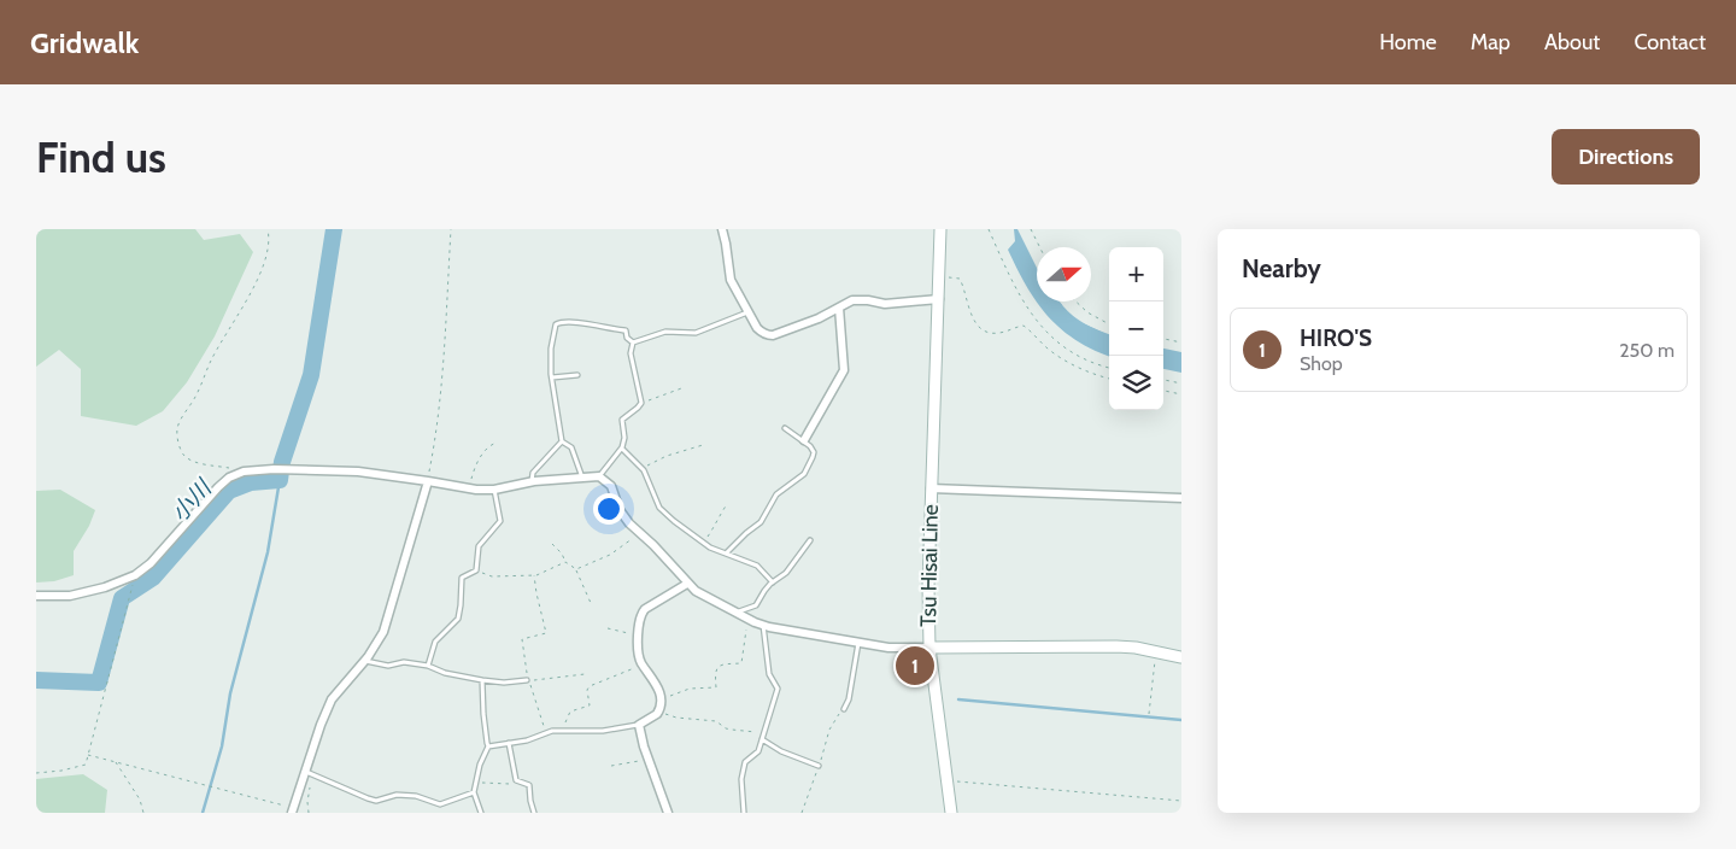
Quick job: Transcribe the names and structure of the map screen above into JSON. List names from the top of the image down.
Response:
{
  "streets": {
    "main road": ["Tsu Hisai Line"]
  },
  "water": ["小川"],
  "north": "right",
  "page": {
    "header": "Gridwalk",
    "nav": [
      "Home",
      "Map",
      "About",
      "Contact"
    ],
    "buttons": "Directions",
    "title": "Find us",
    "heading": "Nearby",
    "map_buttons": ["+", "−"],
    "list": [
      {
        "mark": "1",
        "name": "HIRO'S",
        "note": "Shop",
        "value": "250 m"
      }
    ],
    "pins": "1"
  }
}
